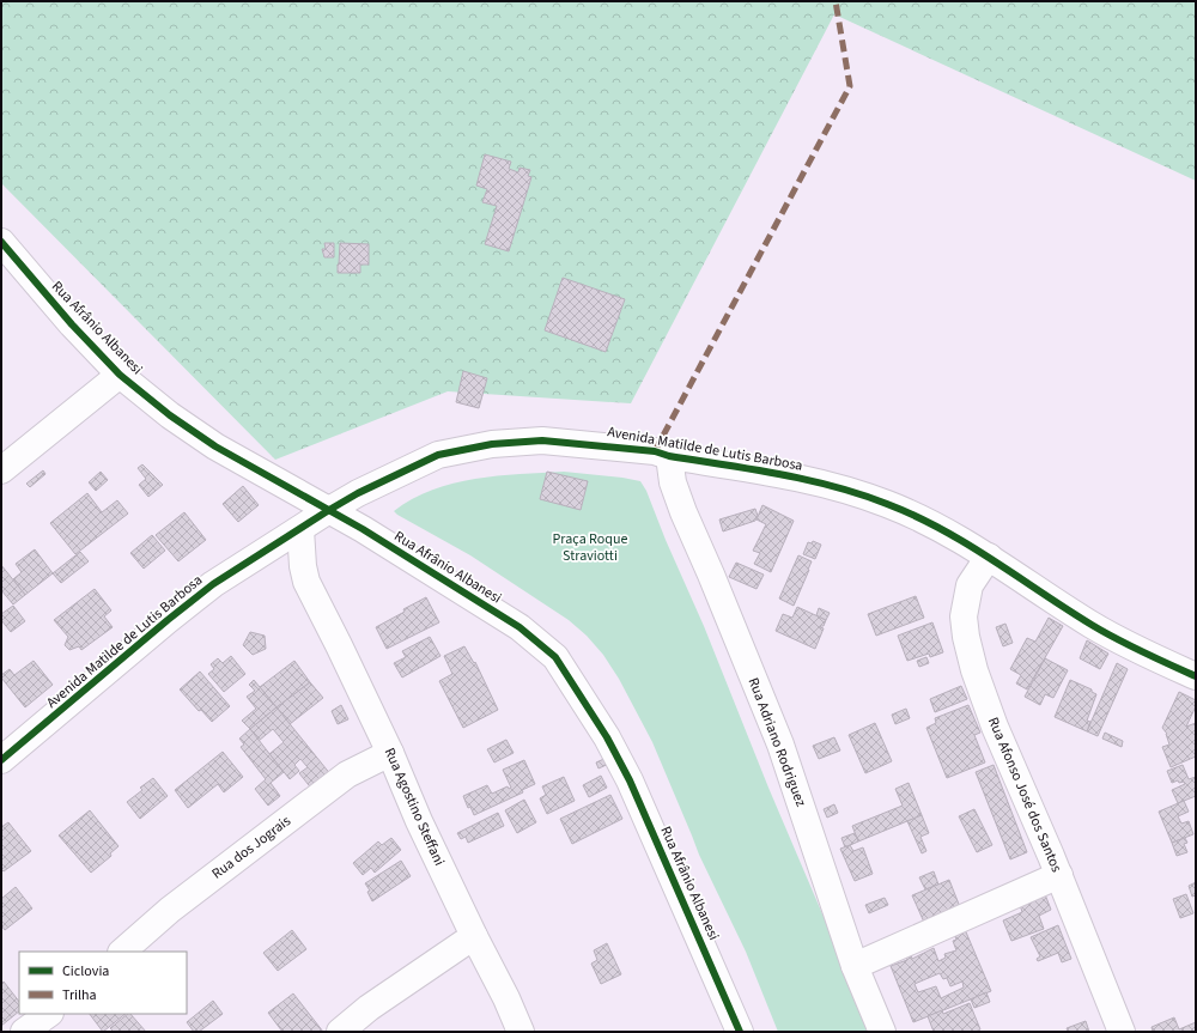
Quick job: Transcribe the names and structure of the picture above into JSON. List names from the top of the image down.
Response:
{
  "streets": {
    "street": [
      "Rua Afrânio Albanesi",
      "Avenida Matilde de Lutis Barbosa",
      "Rua Adriano Rodriguez",
      "Rua Afonso José dos Santos",
      "Rua Agostino Steffani",
      "Rua dos Jograis"
    ]
  },
  "crossings": [
    ["Rua Afrânio Albanesi", "Avenida Matilde de Lutis Barbosa"],
    ["Avenida Matilde de Lutis Barbosa", "Rua Adriano Rodriguez"],
    ["Avenida Matilde de Lutis Barbosa", "Rua Afonso José dos Santos"],
    ["Avenida Matilde de Lutis Barbosa", "Rua Agostino Steffani"],
    ["Rua Agostino Steffani", "Rua dos Jograis"]
  ],
  "parks": ["Praça Roque Straviotti"],
  "legend": ["Ciclovia", "Trilha"]
}
